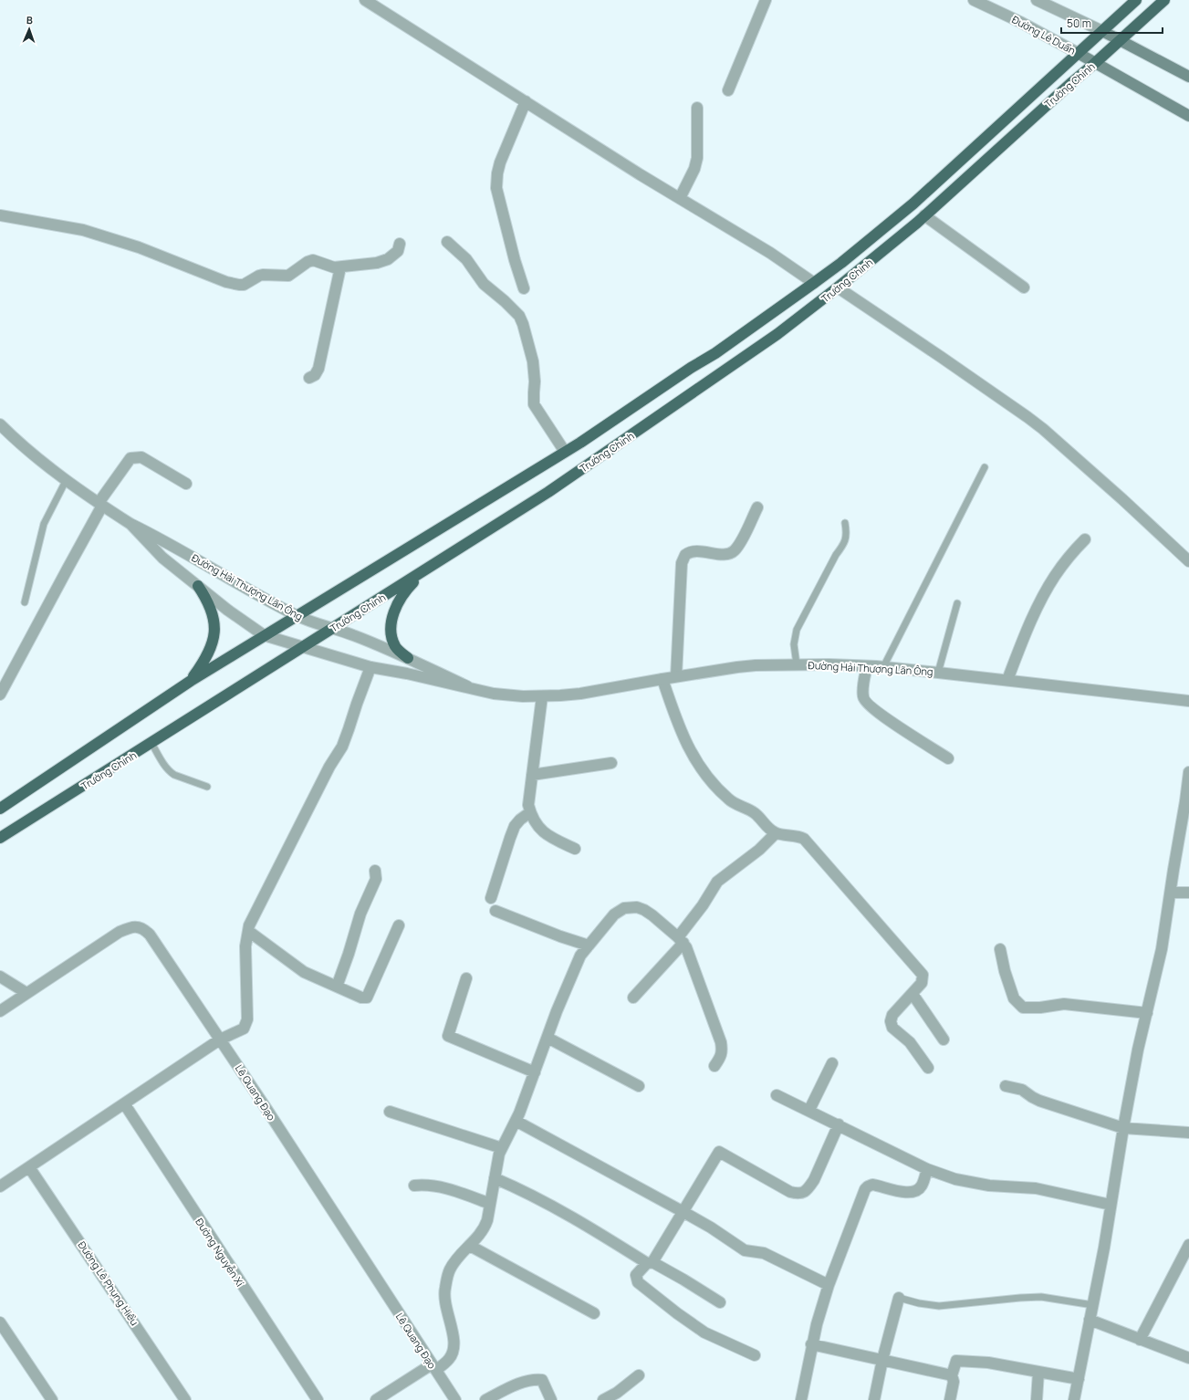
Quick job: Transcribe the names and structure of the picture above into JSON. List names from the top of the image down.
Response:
{
  "streets": {
    "highway": ["Trường Chinh"],
    "main road": ["Đường Lê Duẩn"],
    "street": [
      "Đường Hải Thượng Lãn Ông",
      "Lê Quang Đạo",
      "Đường Nguyễn Xí",
      "Đường Lê Phụng Hiểu"
    ]
  },
  "crossings": [
    ["Đường Lê Duẩn", "Trường Chinh"],
    ["Trường Chinh", "Đường Hải Thượng Lãn Ông"]
  ],
  "scale_bar": "50 m",
  "north": "top"
}
